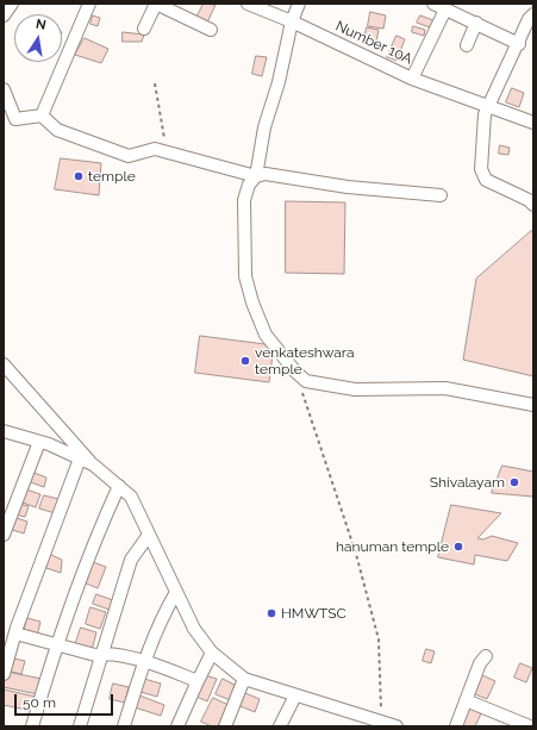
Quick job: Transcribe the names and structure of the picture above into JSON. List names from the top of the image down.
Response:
{
  "streets": {
    "street": ["Number 10A"]
  },
  "places": [
    "temple",
    "venkateshwara temple",
    "Shivalayam",
    "hanuman temple",
    "HMWTSC"
  ],
  "scale_bar": "50 m",
  "north": "top"
}
